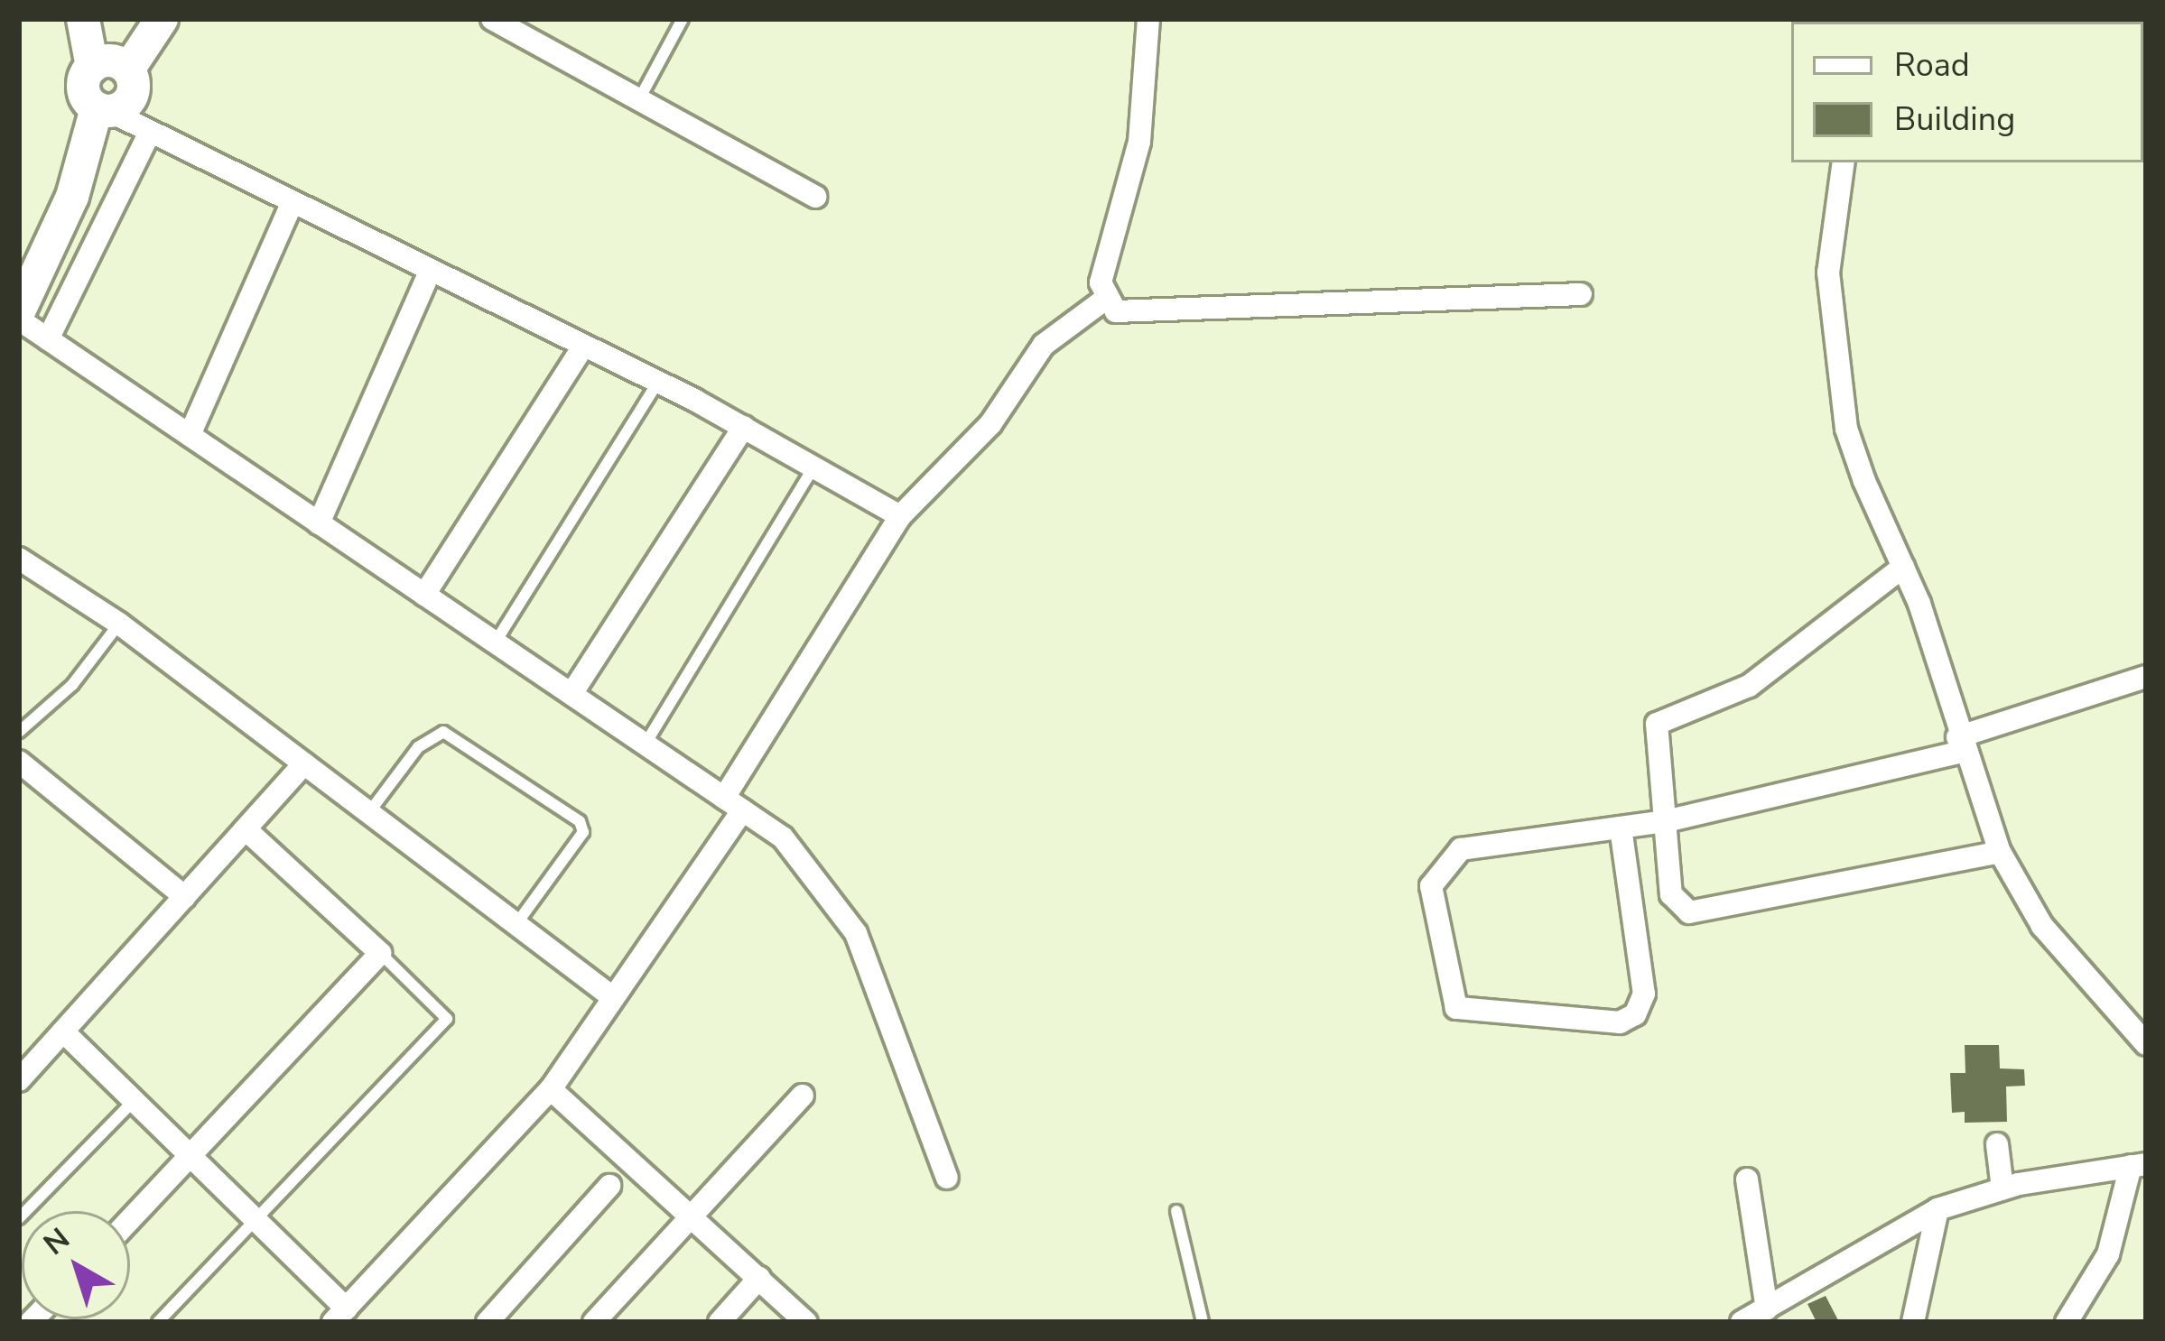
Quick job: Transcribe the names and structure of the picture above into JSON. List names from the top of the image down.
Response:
{
  "legend": ["Road", "Building"],
  "north": "top left"
}
